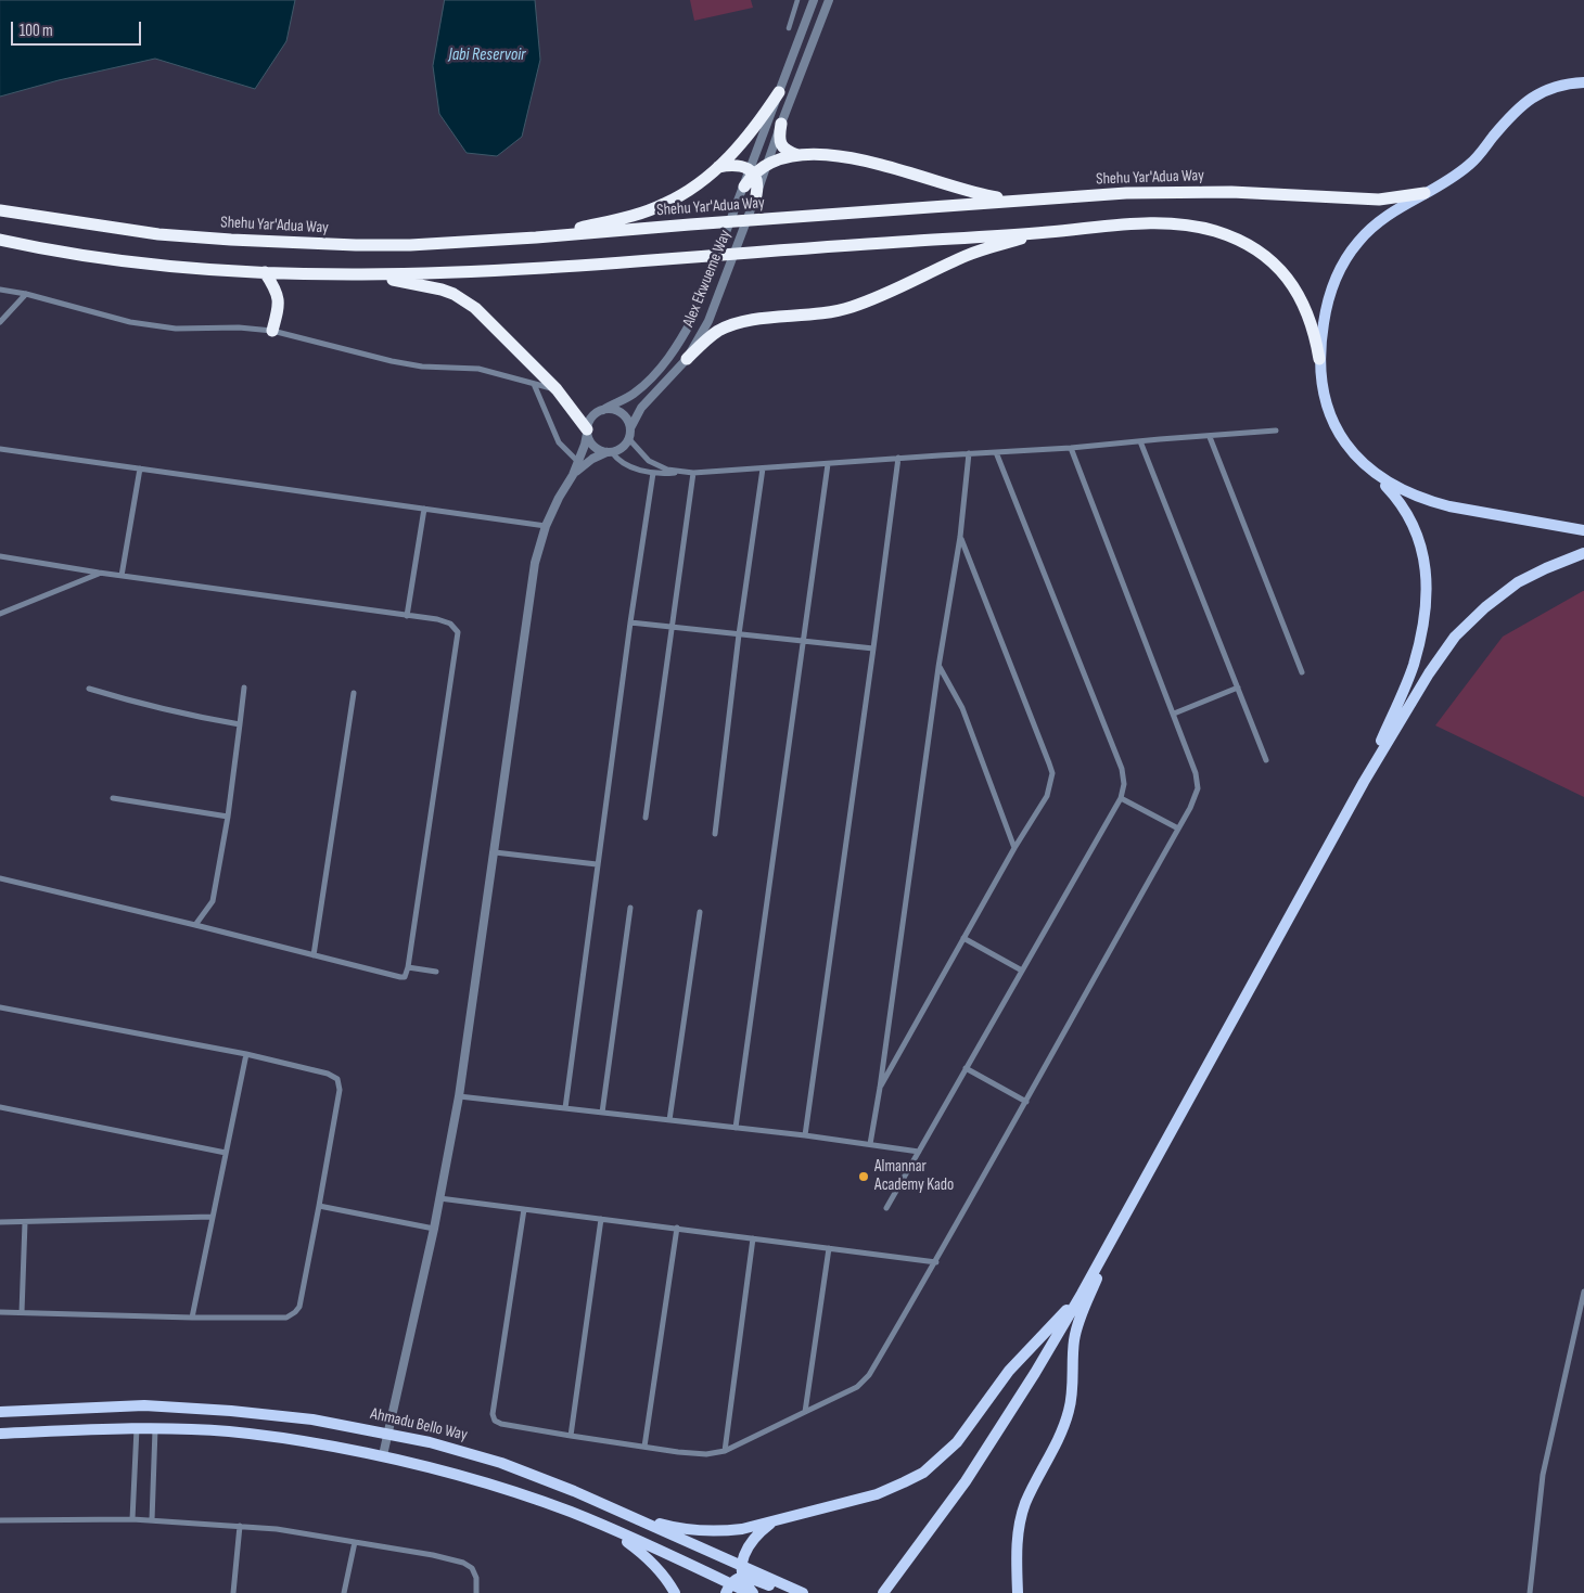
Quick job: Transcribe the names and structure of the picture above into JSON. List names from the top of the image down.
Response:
{
  "streets": {
    "highway": ["Shehu Yar'Adua Way"],
    "main road": ["Ahmadu Bello Way"],
    "street": ["Alex Ekwueme Way"]
  },
  "water": ["Jabi Reservoir"],
  "places": ["Almannar Academy Kado"],
  "scale_bar": "100 m"
}
